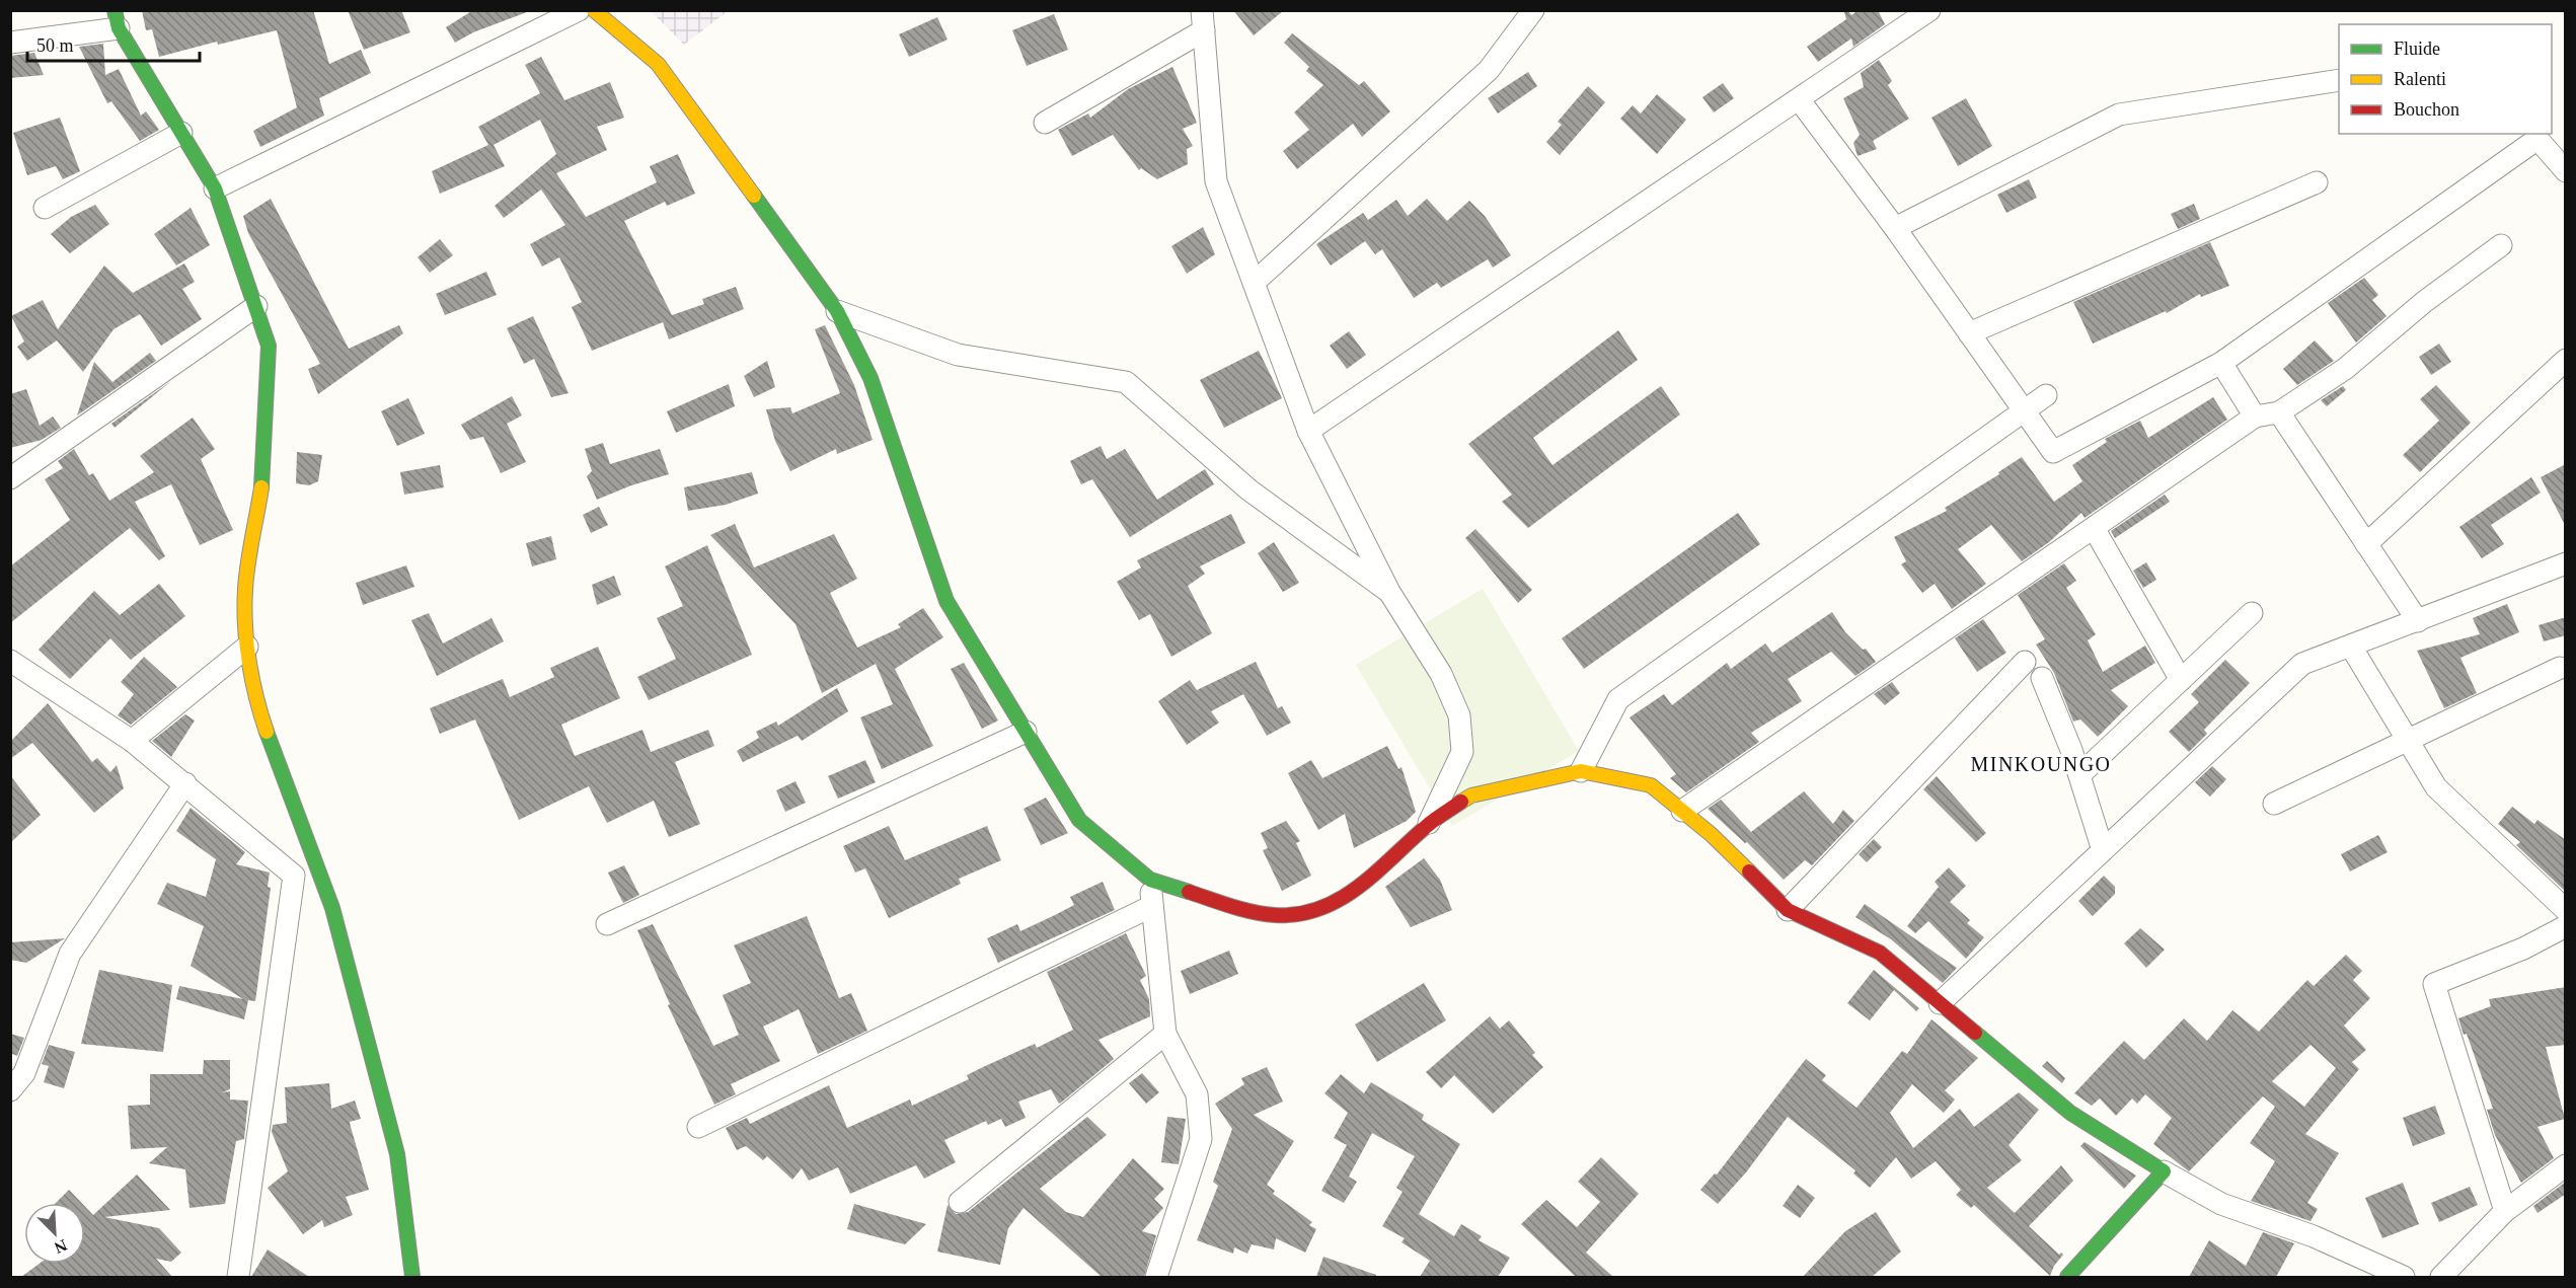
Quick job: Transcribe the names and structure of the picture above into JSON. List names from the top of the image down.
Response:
{
  "districts": ["MINKOUNGO"],
  "legend": ["Fluide", "Ralenti", "Bouchon"],
  "scale_bar": "50 m",
  "north": "bottom right"
}
